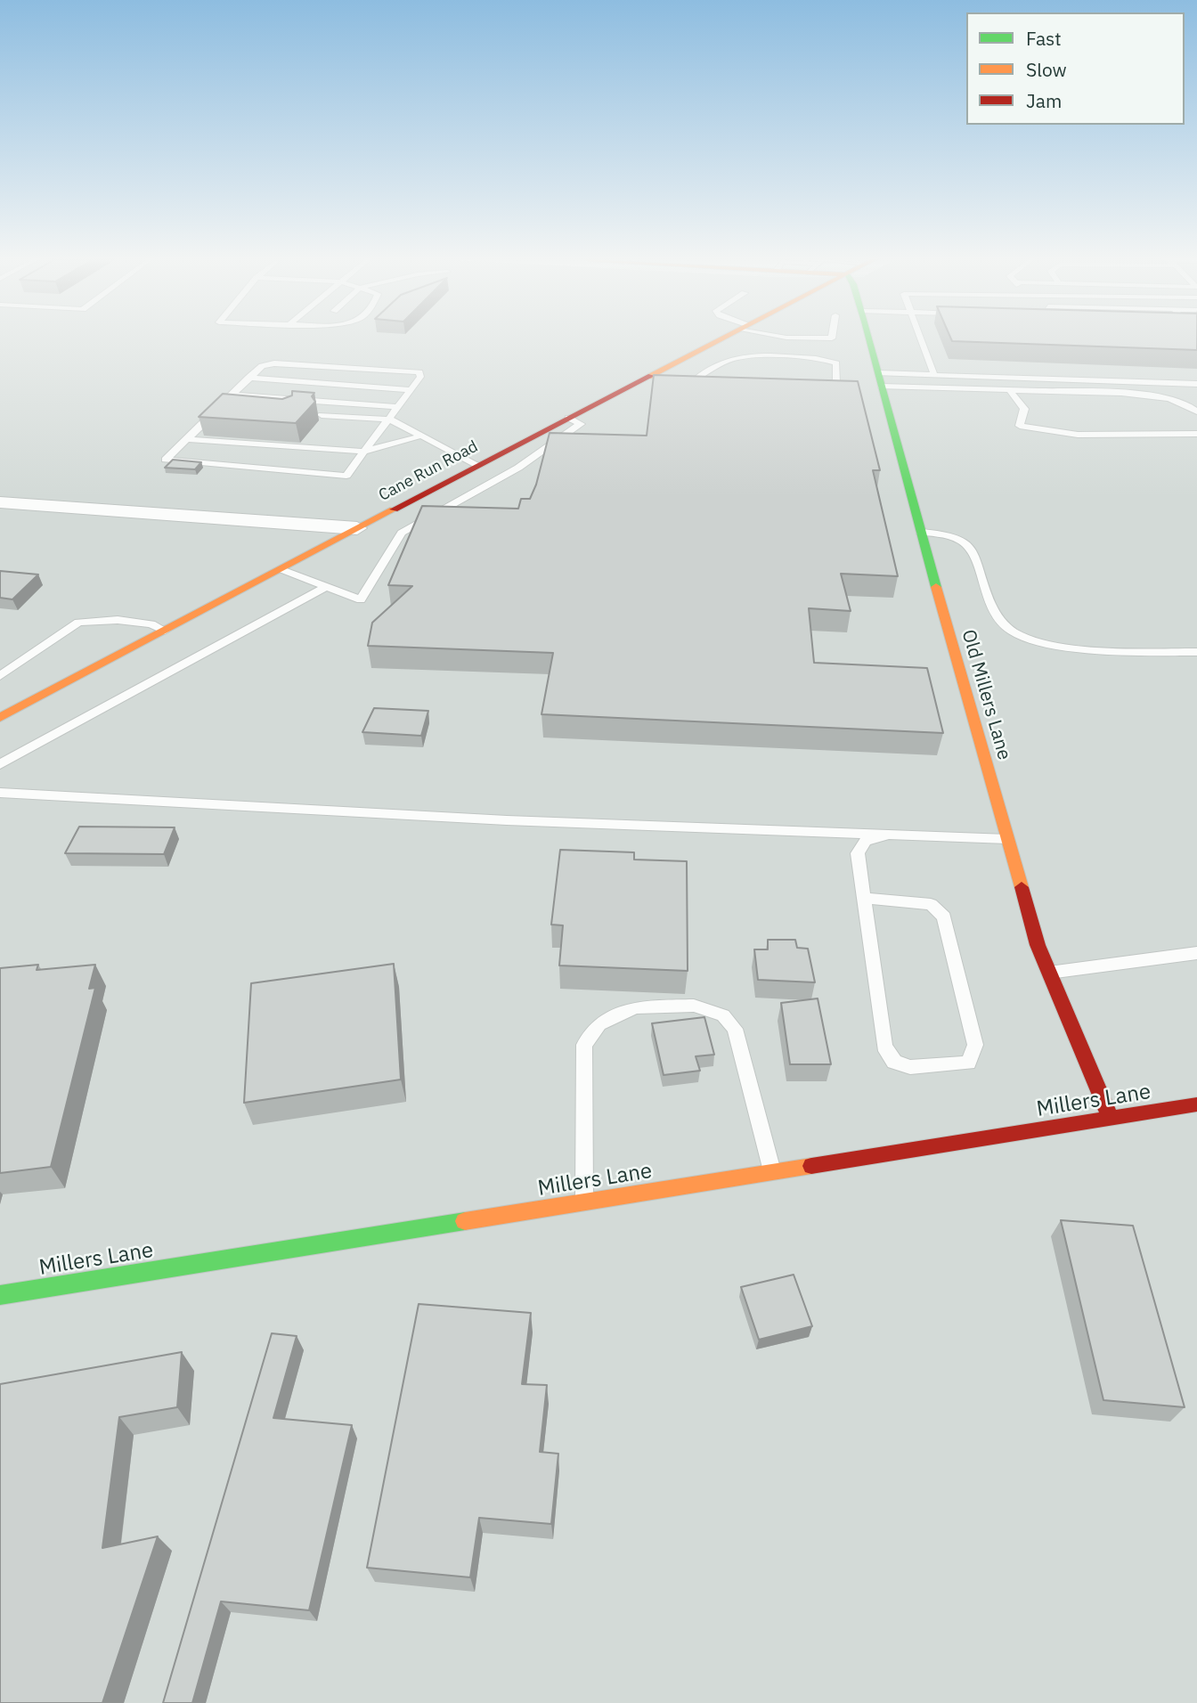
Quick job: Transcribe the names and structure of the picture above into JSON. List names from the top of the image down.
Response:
{
  "streets": {
    "main road": ["Cane Run Road", "Old Millers Lane", "Millers Lane"]
  },
  "crossings": [
    ["Old Millers Lane", "Millers Lane"]
  ],
  "legend": ["Fast", "Slow", "Jam"]
}
